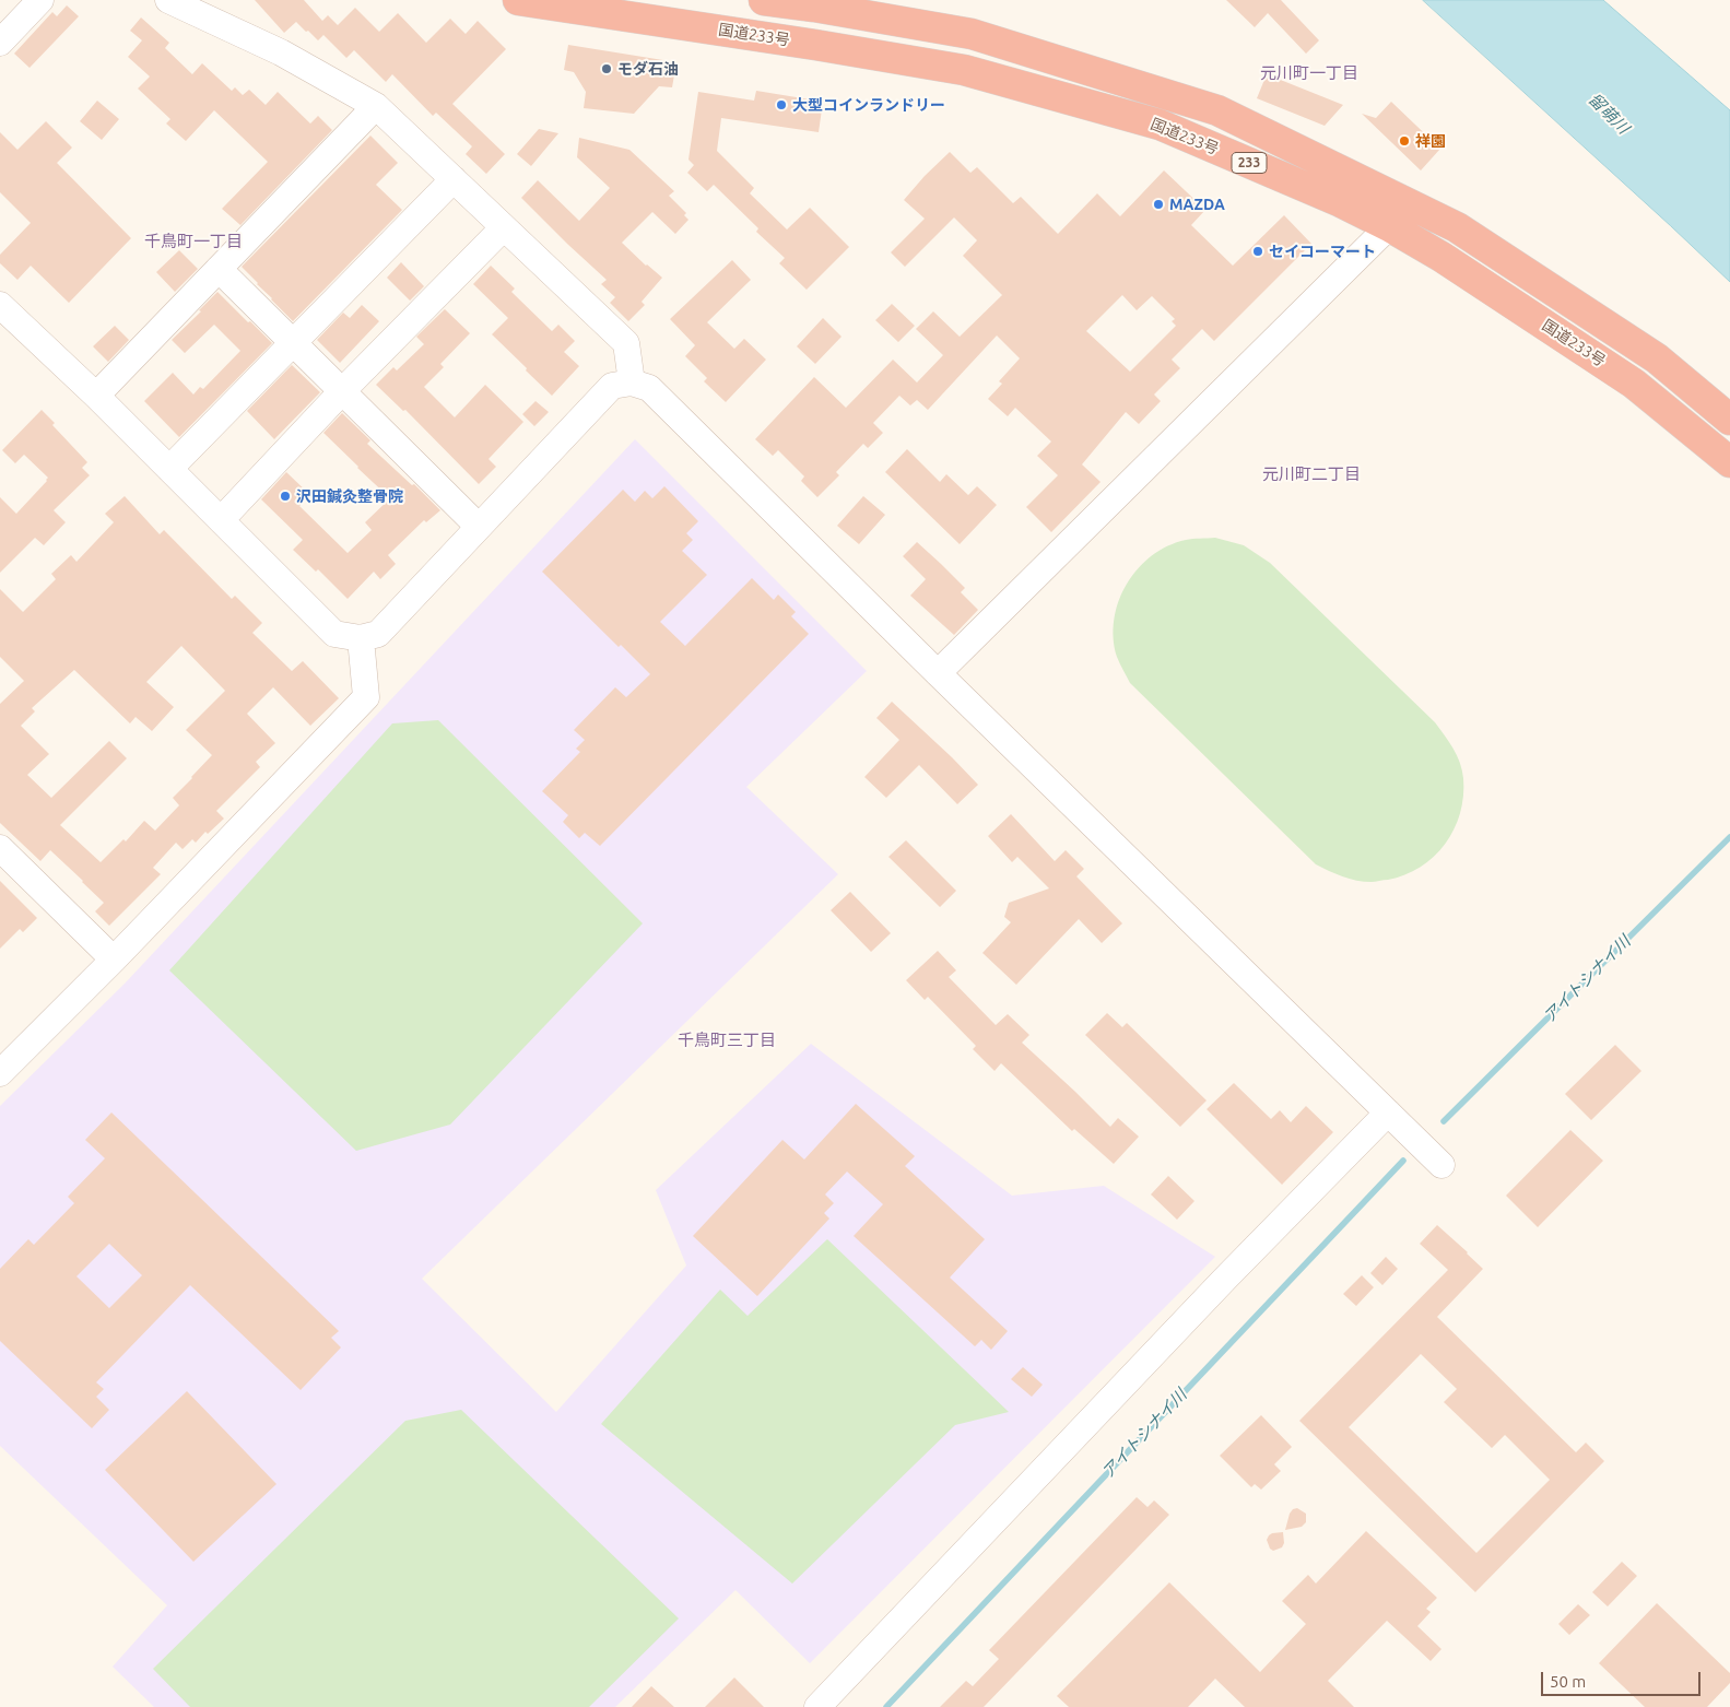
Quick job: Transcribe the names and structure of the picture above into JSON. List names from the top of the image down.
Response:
{
  "streets": {
    "highway": ["国道233号", "233"]
  },
  "districts": [
    "元川町一丁目",
    "千鳥町一丁目",
    "元川町二丁目",
    "千鳥町三丁目"
  ],
  "water": ["留萌川", "アイトシナイ川"],
  "places": [
    "モダ石油",
    "大型コインランドリー",
    "祥園",
    "MAZDA",
    "セイコーマート",
    "沢田鍼灸整骨院"
  ],
  "scale_bar": "50 m"
}
